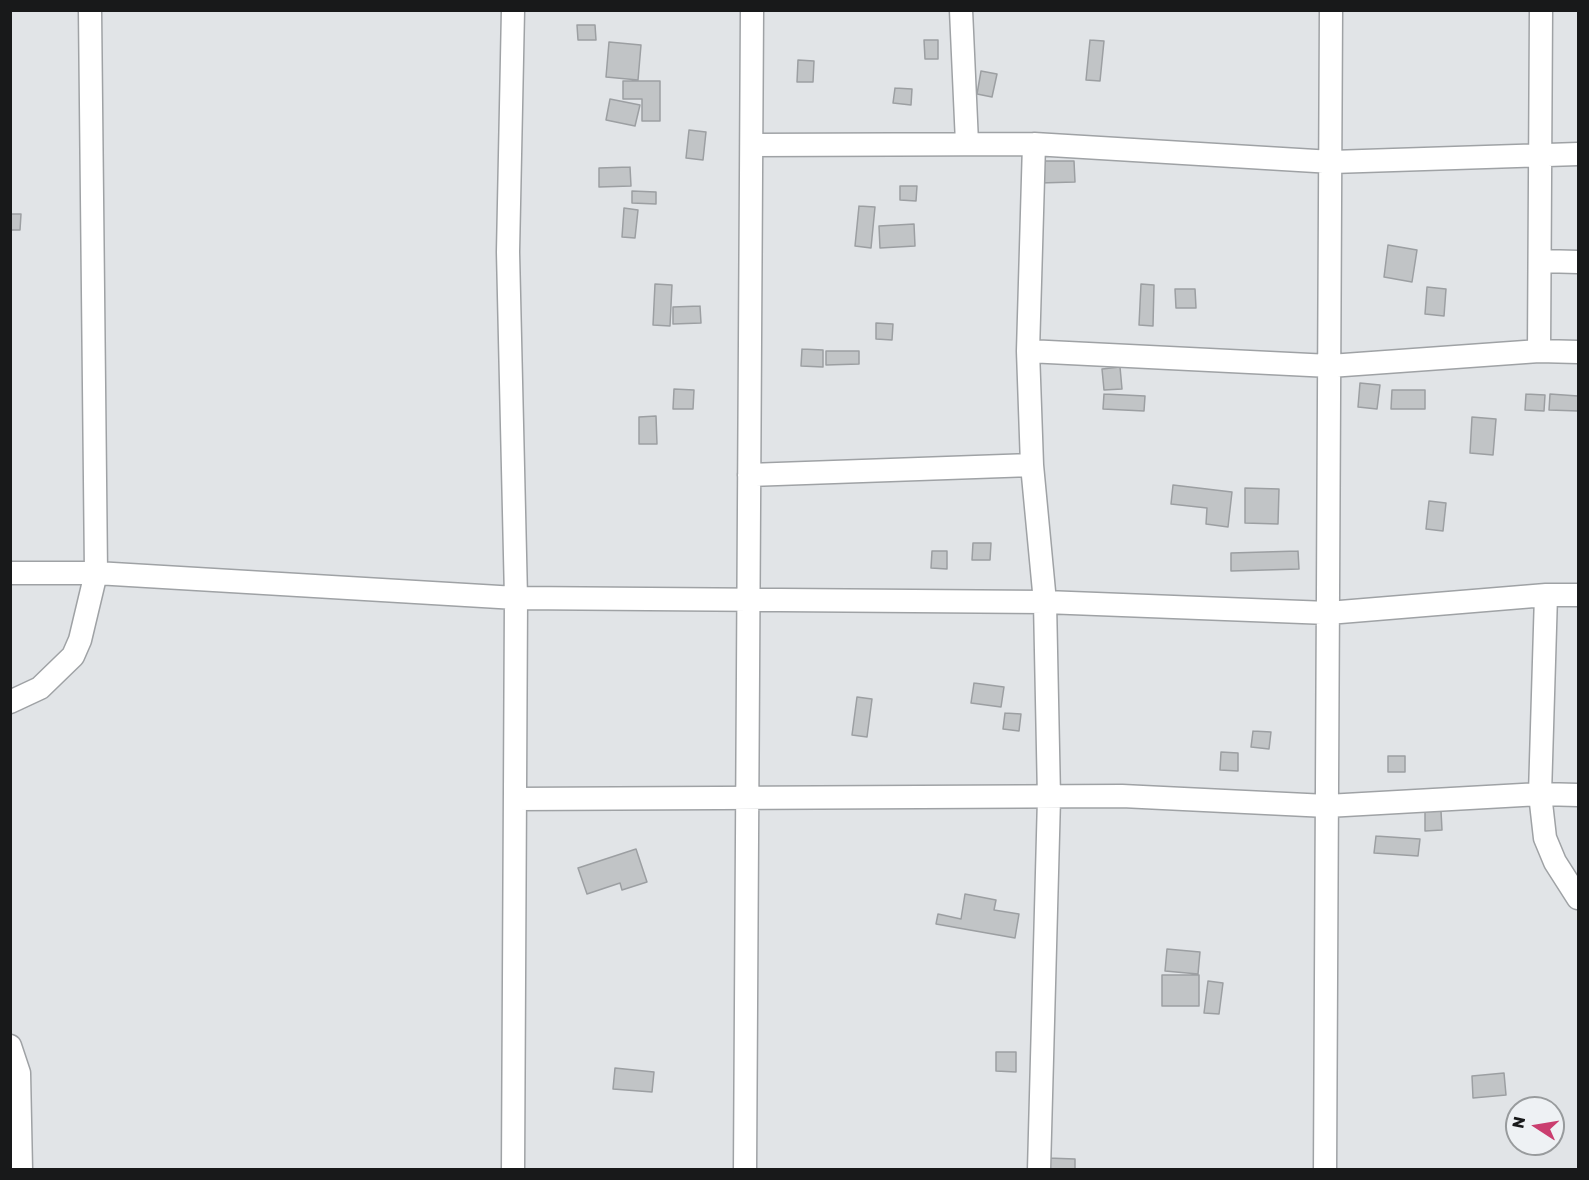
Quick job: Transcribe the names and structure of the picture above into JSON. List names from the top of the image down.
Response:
{
  "north": "left"
}
